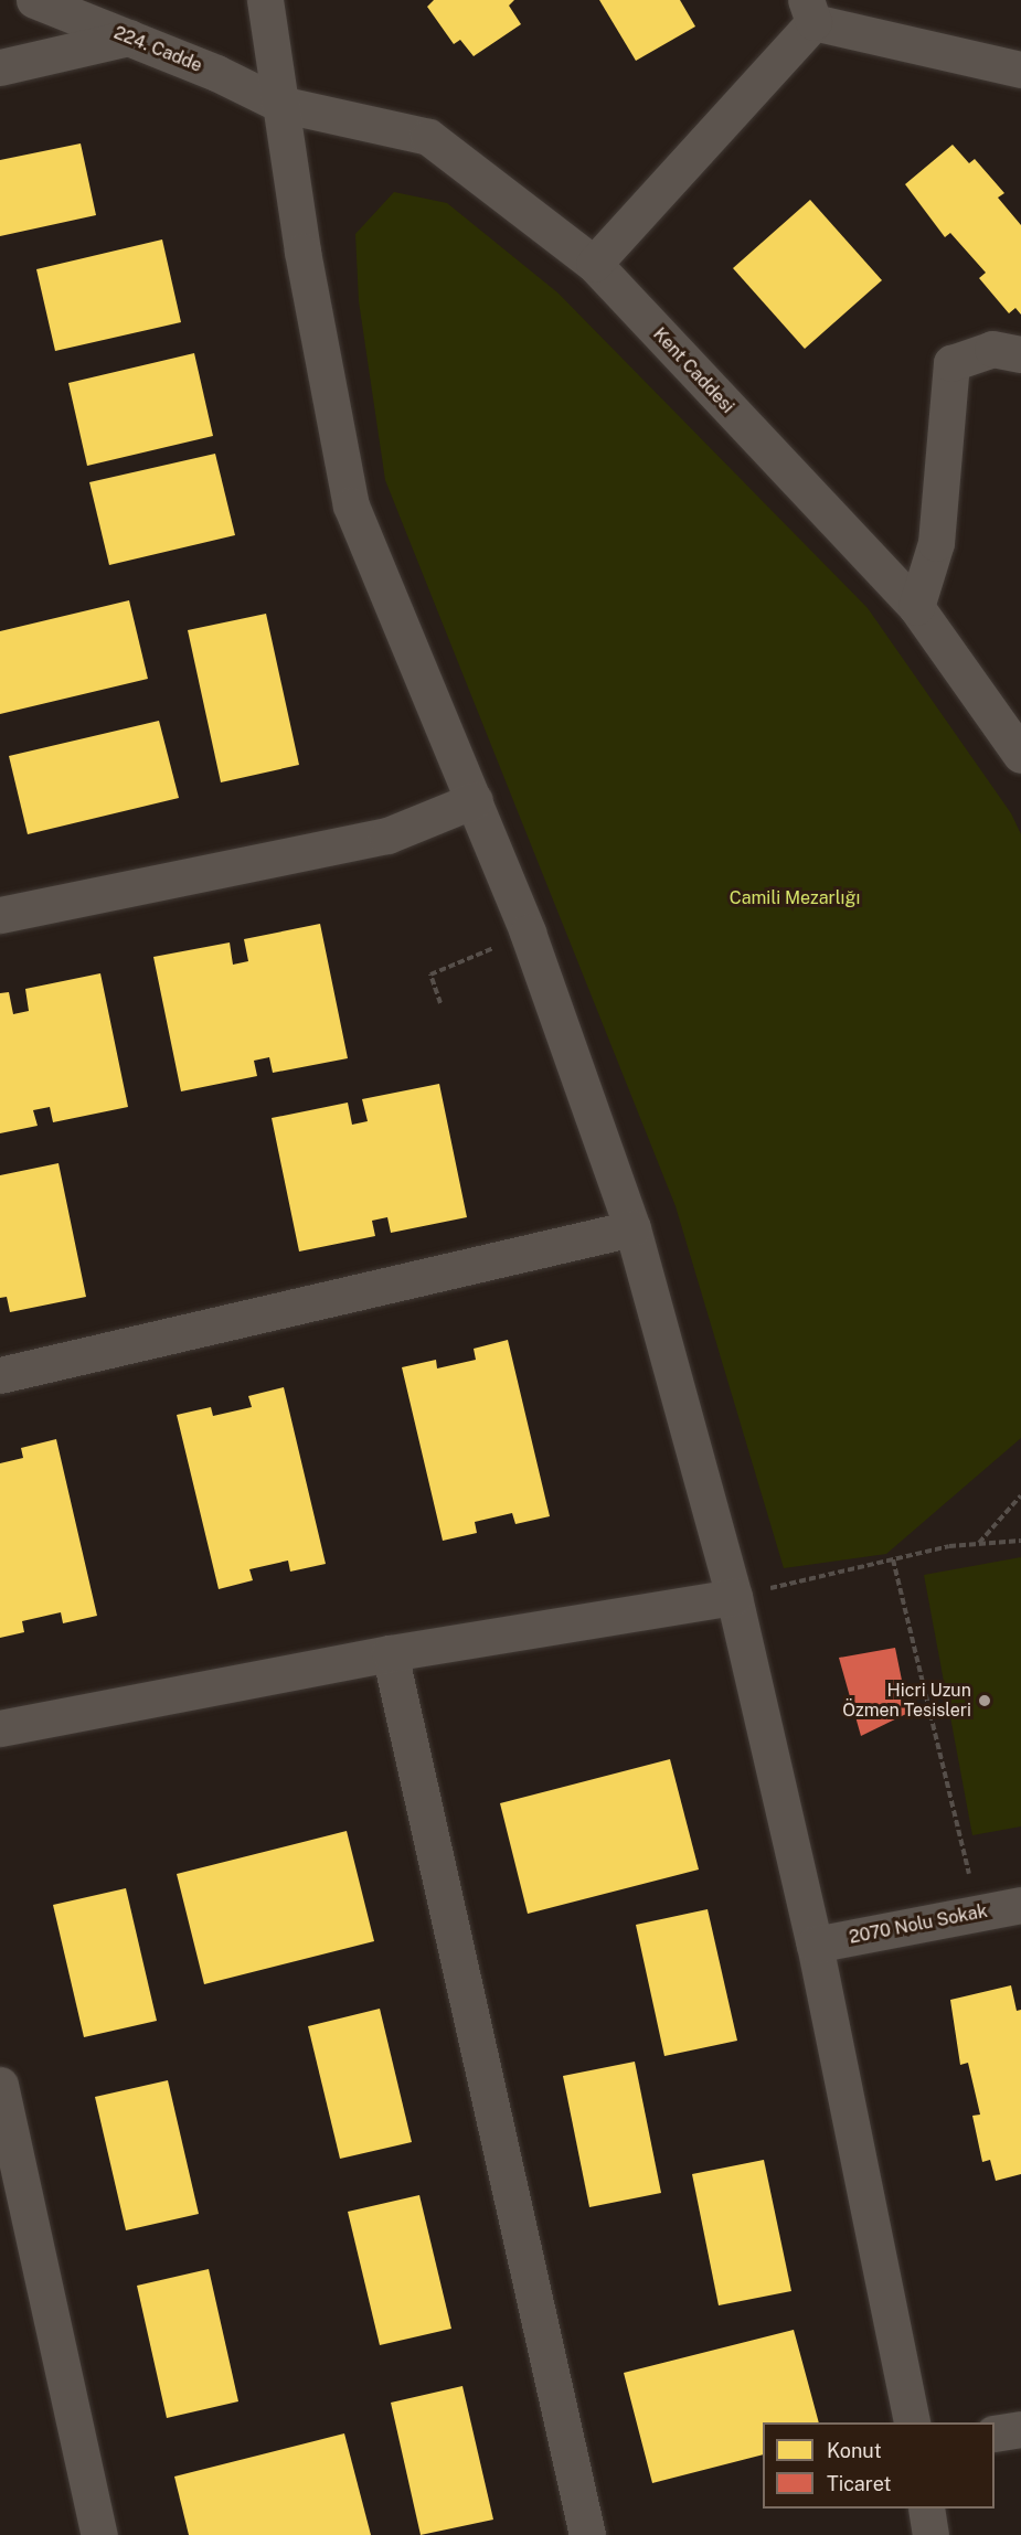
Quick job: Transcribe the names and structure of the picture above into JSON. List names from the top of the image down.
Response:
{
  "streets": {
    "street": ["224. Cadde", "Kent Caddesi", "2070 Nolu Sokak"]
  },
  "crossings": [
    ["224. Cadde", "Kent Caddesi"]
  ],
  "parks": ["Camili Mezarlığı"],
  "places": ["Hicri Uzun Özmen Tesisleri"],
  "legend": ["Konut", "Ticaret"]
}
